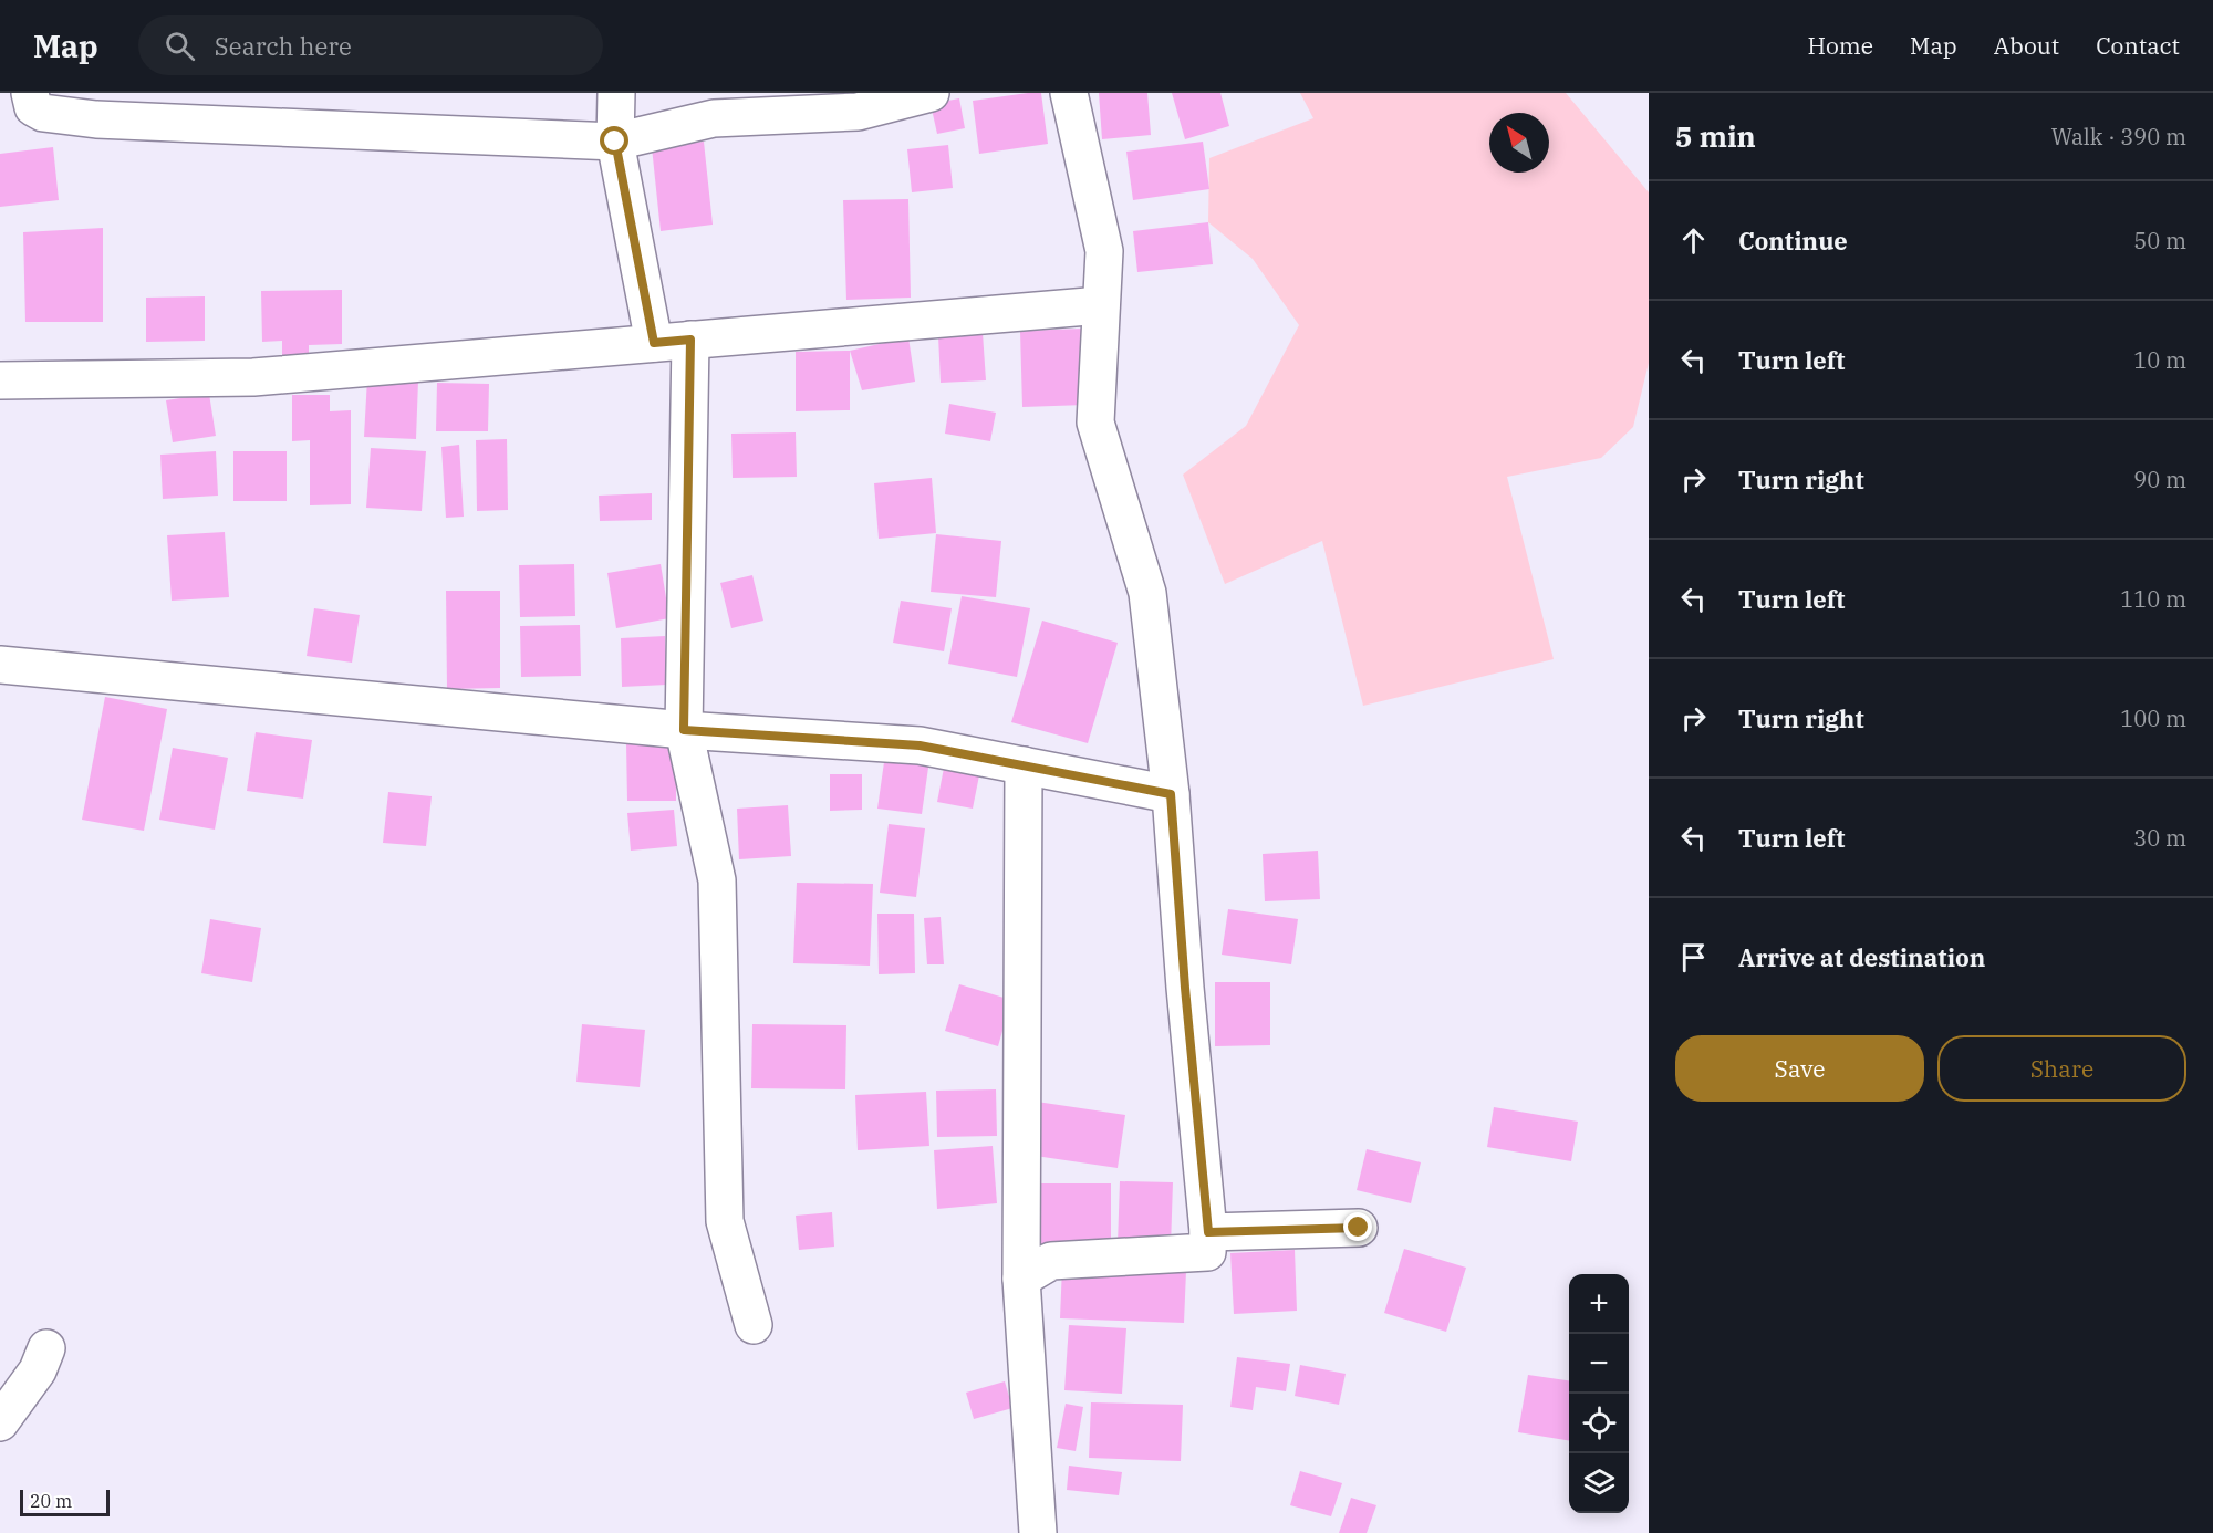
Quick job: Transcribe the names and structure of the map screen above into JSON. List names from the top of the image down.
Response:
{
  "scale_bar": "20 m",
  "north": "top left",
  "page": {
    "header": "Map",
    "search": "Search here",
    "nav": [
      "Home",
      "Map",
      "About",
      "Contact"
    ],
    "heading": ["5 min", "Walk · 390 m"],
    "list": [
      ["Continue", "50 m"],
      ["Turn left", "10 m"],
      ["Turn right", "90 m"],
      ["Turn left", "110 m"],
      ["Turn right", "100 m"],
      ["Turn left", "30 m"],
      "Arrive at destination"
    ],
    "buttons": ["Save", "Share"],
    "map_buttons": ["+", "−"],
    "scale": "20 m"
  }
}
